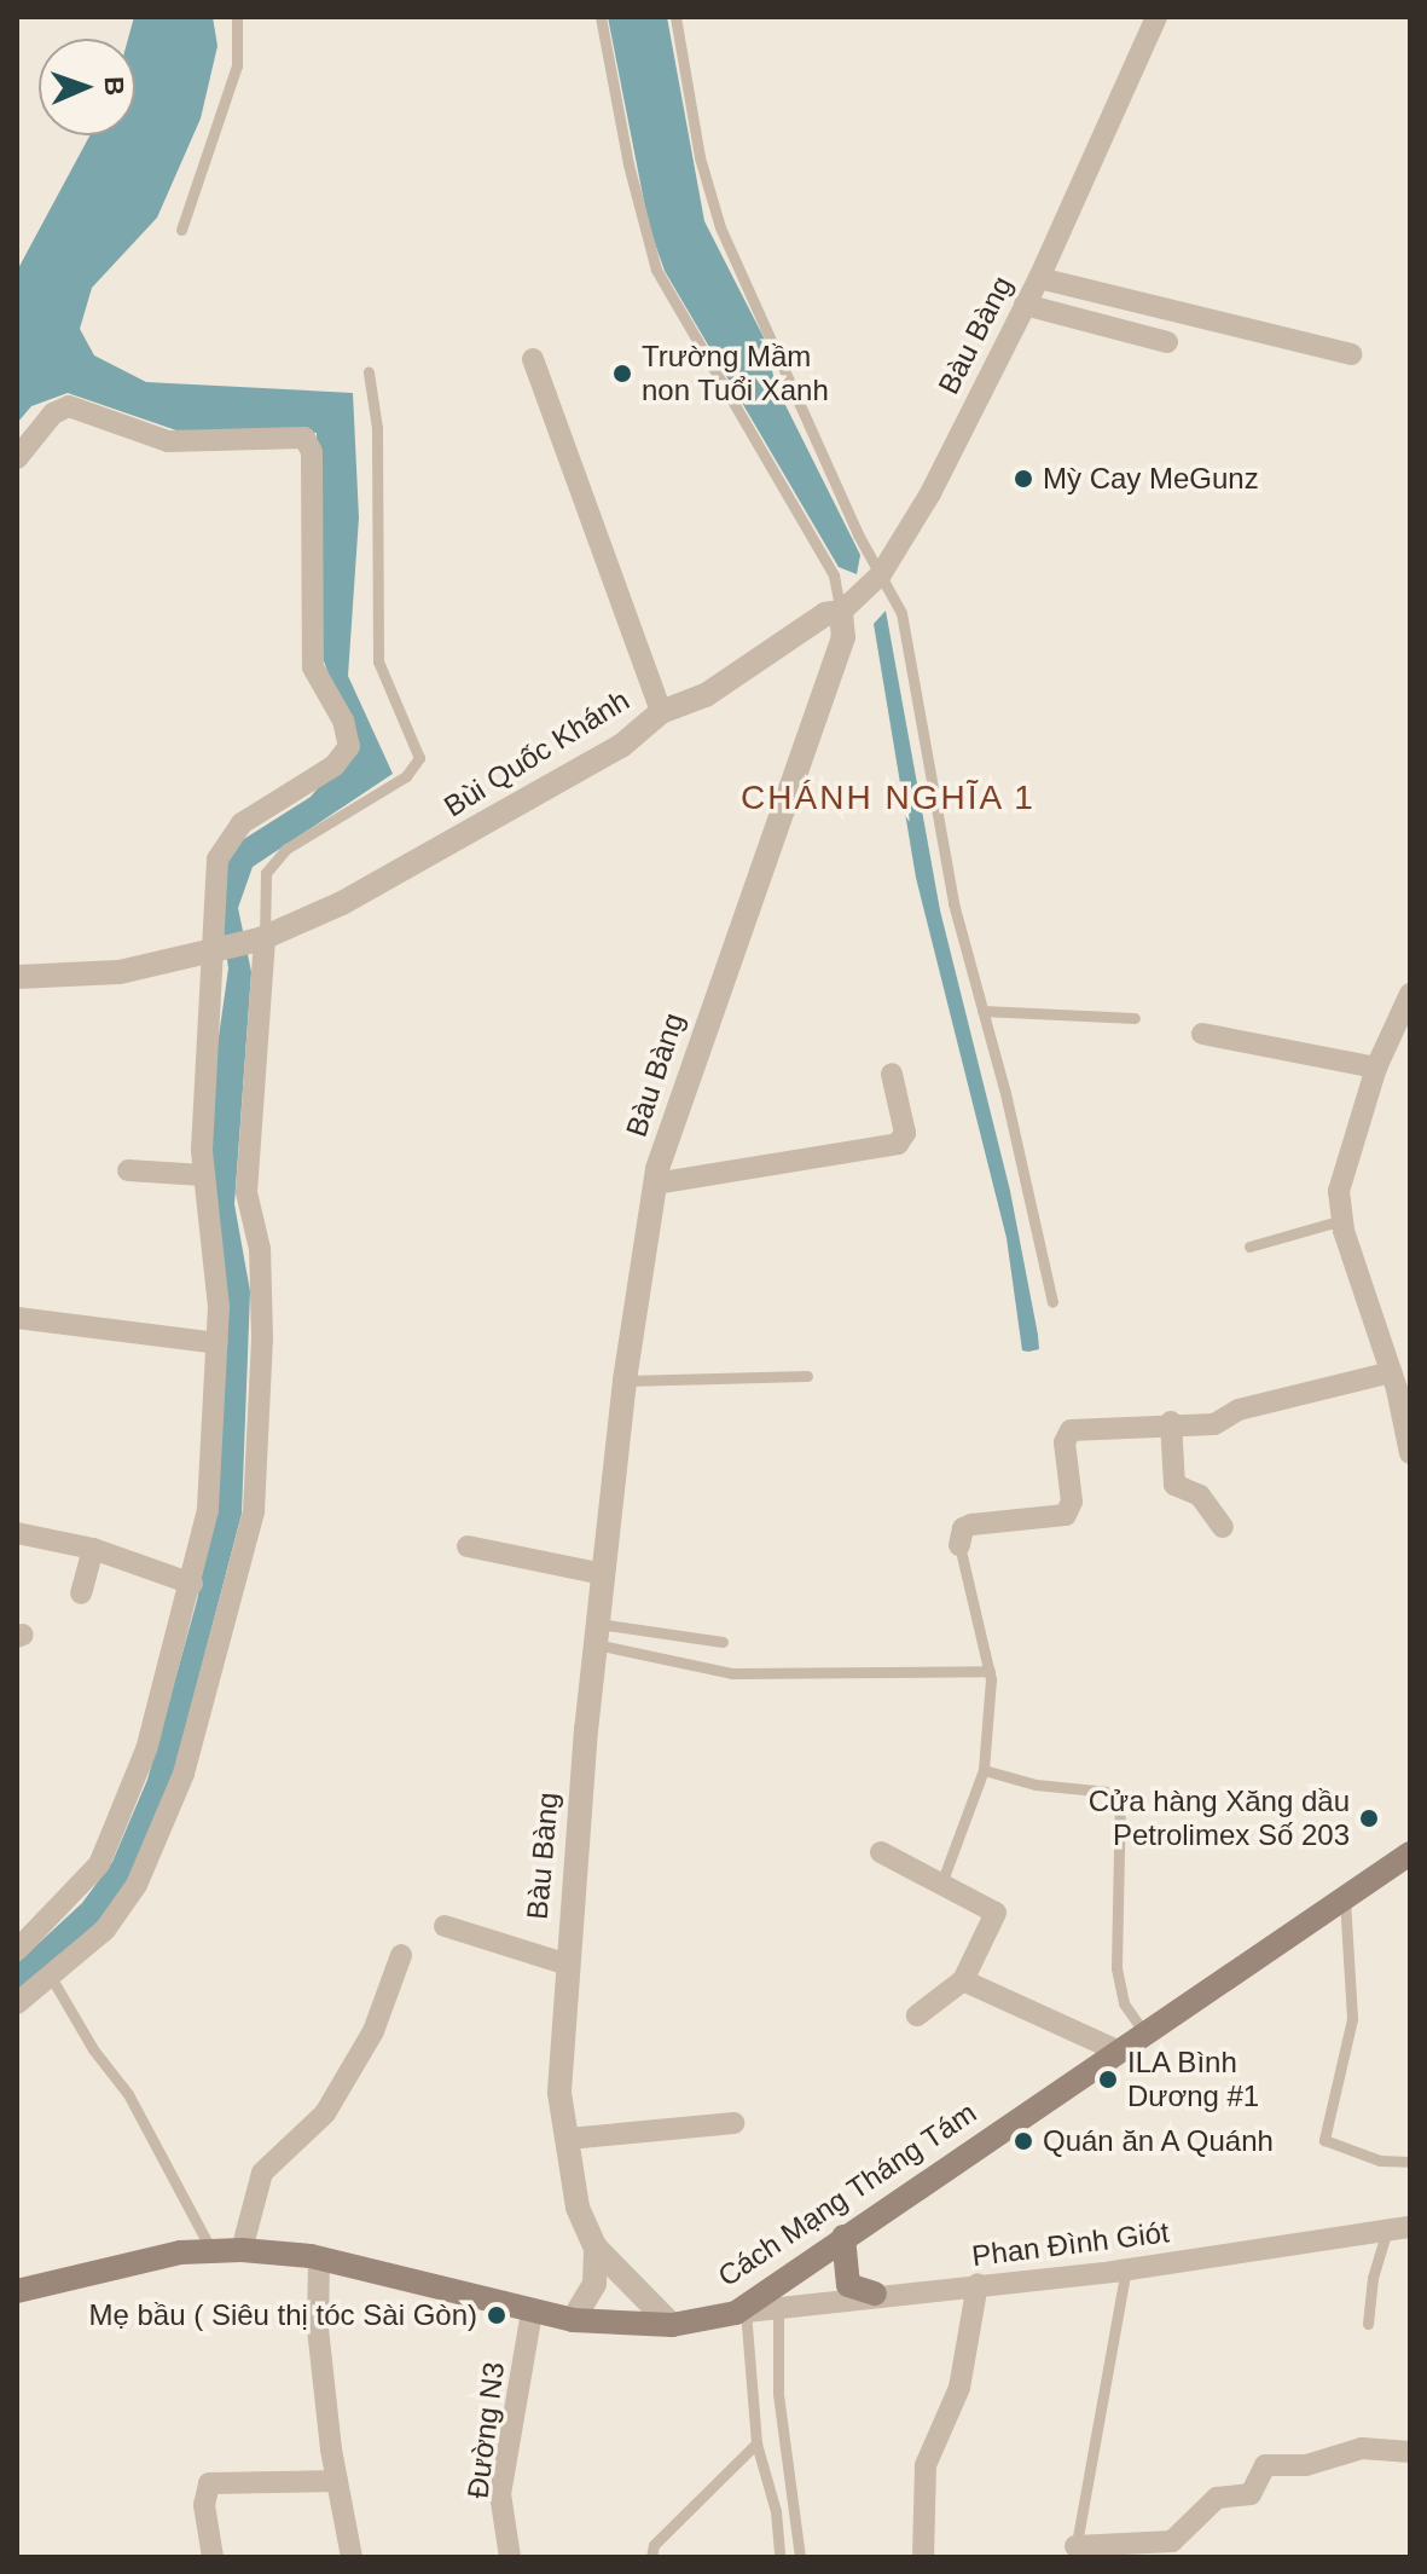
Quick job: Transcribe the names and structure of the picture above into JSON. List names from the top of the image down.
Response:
{
  "streets": {
    "main road": ["Cách Mạng Tháng Tám"],
    "street": [
      "Bàu Bàng",
      "Bùi Quốc Khánh",
      "Phan Đình Giót",
      "Đường N3"
    ]
  },
  "crossings": [
    ["Bàu Bàng", "Bùi Quốc Khánh"],
    ["Cách Mạng Tháng Tám", "Phan Đình Giót"],
    ["Cách Mạng Tháng Tám", "Đường N3"]
  ],
  "districts": ["CHÁNH NGHĨA 1"],
  "places": [
    "Trường Mầm non Tuổi Xanh",
    "Mỳ Cay MeGunz",
    "Cửa hàng Xăng dầu Petrolimex Số 203",
    "ILA Bình Dương #1",
    "Quán ăn A Quánh",
    "Mẹ bầu ( Siêu thị tóc Sài Gòn)"
  ],
  "north": "right"
}
